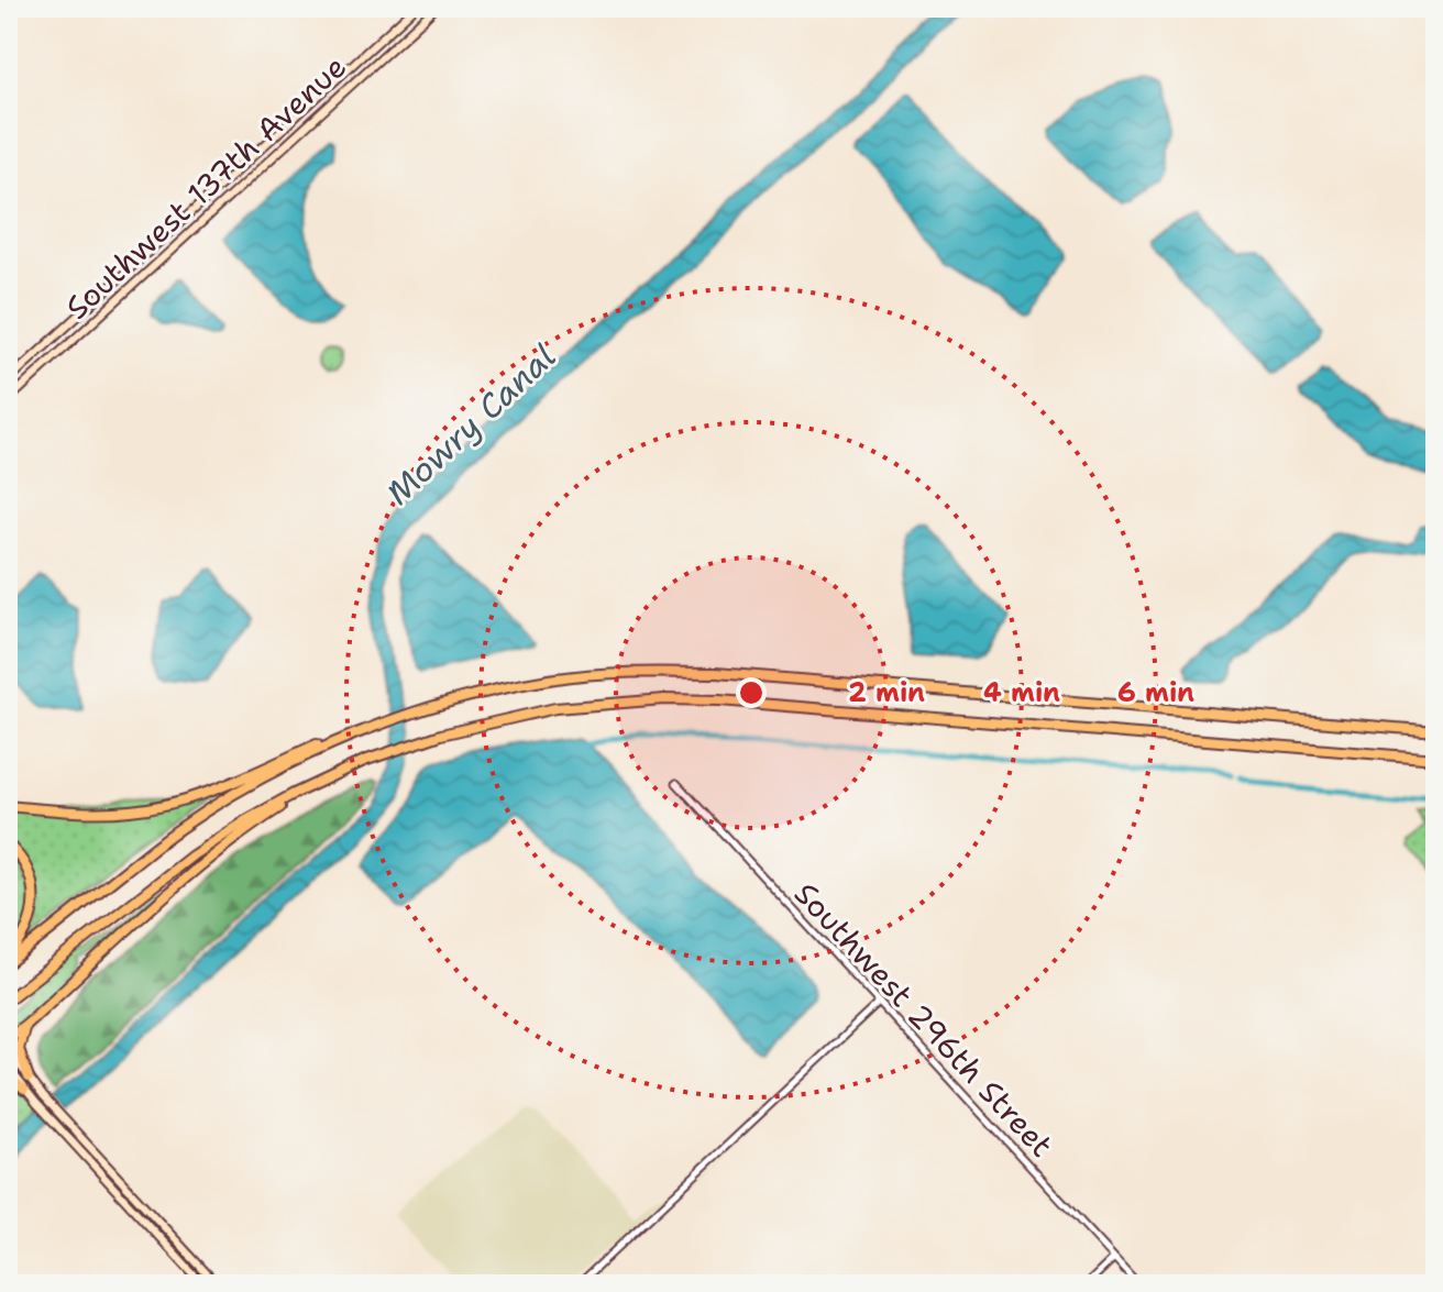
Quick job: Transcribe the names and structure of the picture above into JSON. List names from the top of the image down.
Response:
{
  "streets": {
    "main road": ["Southwest 137th Avenue"],
    "street": ["Southwest 296th Street"]
  },
  "water": ["Mowry Canal"],
  "rings": ["2 min", "4 min", "6 min"]
}
